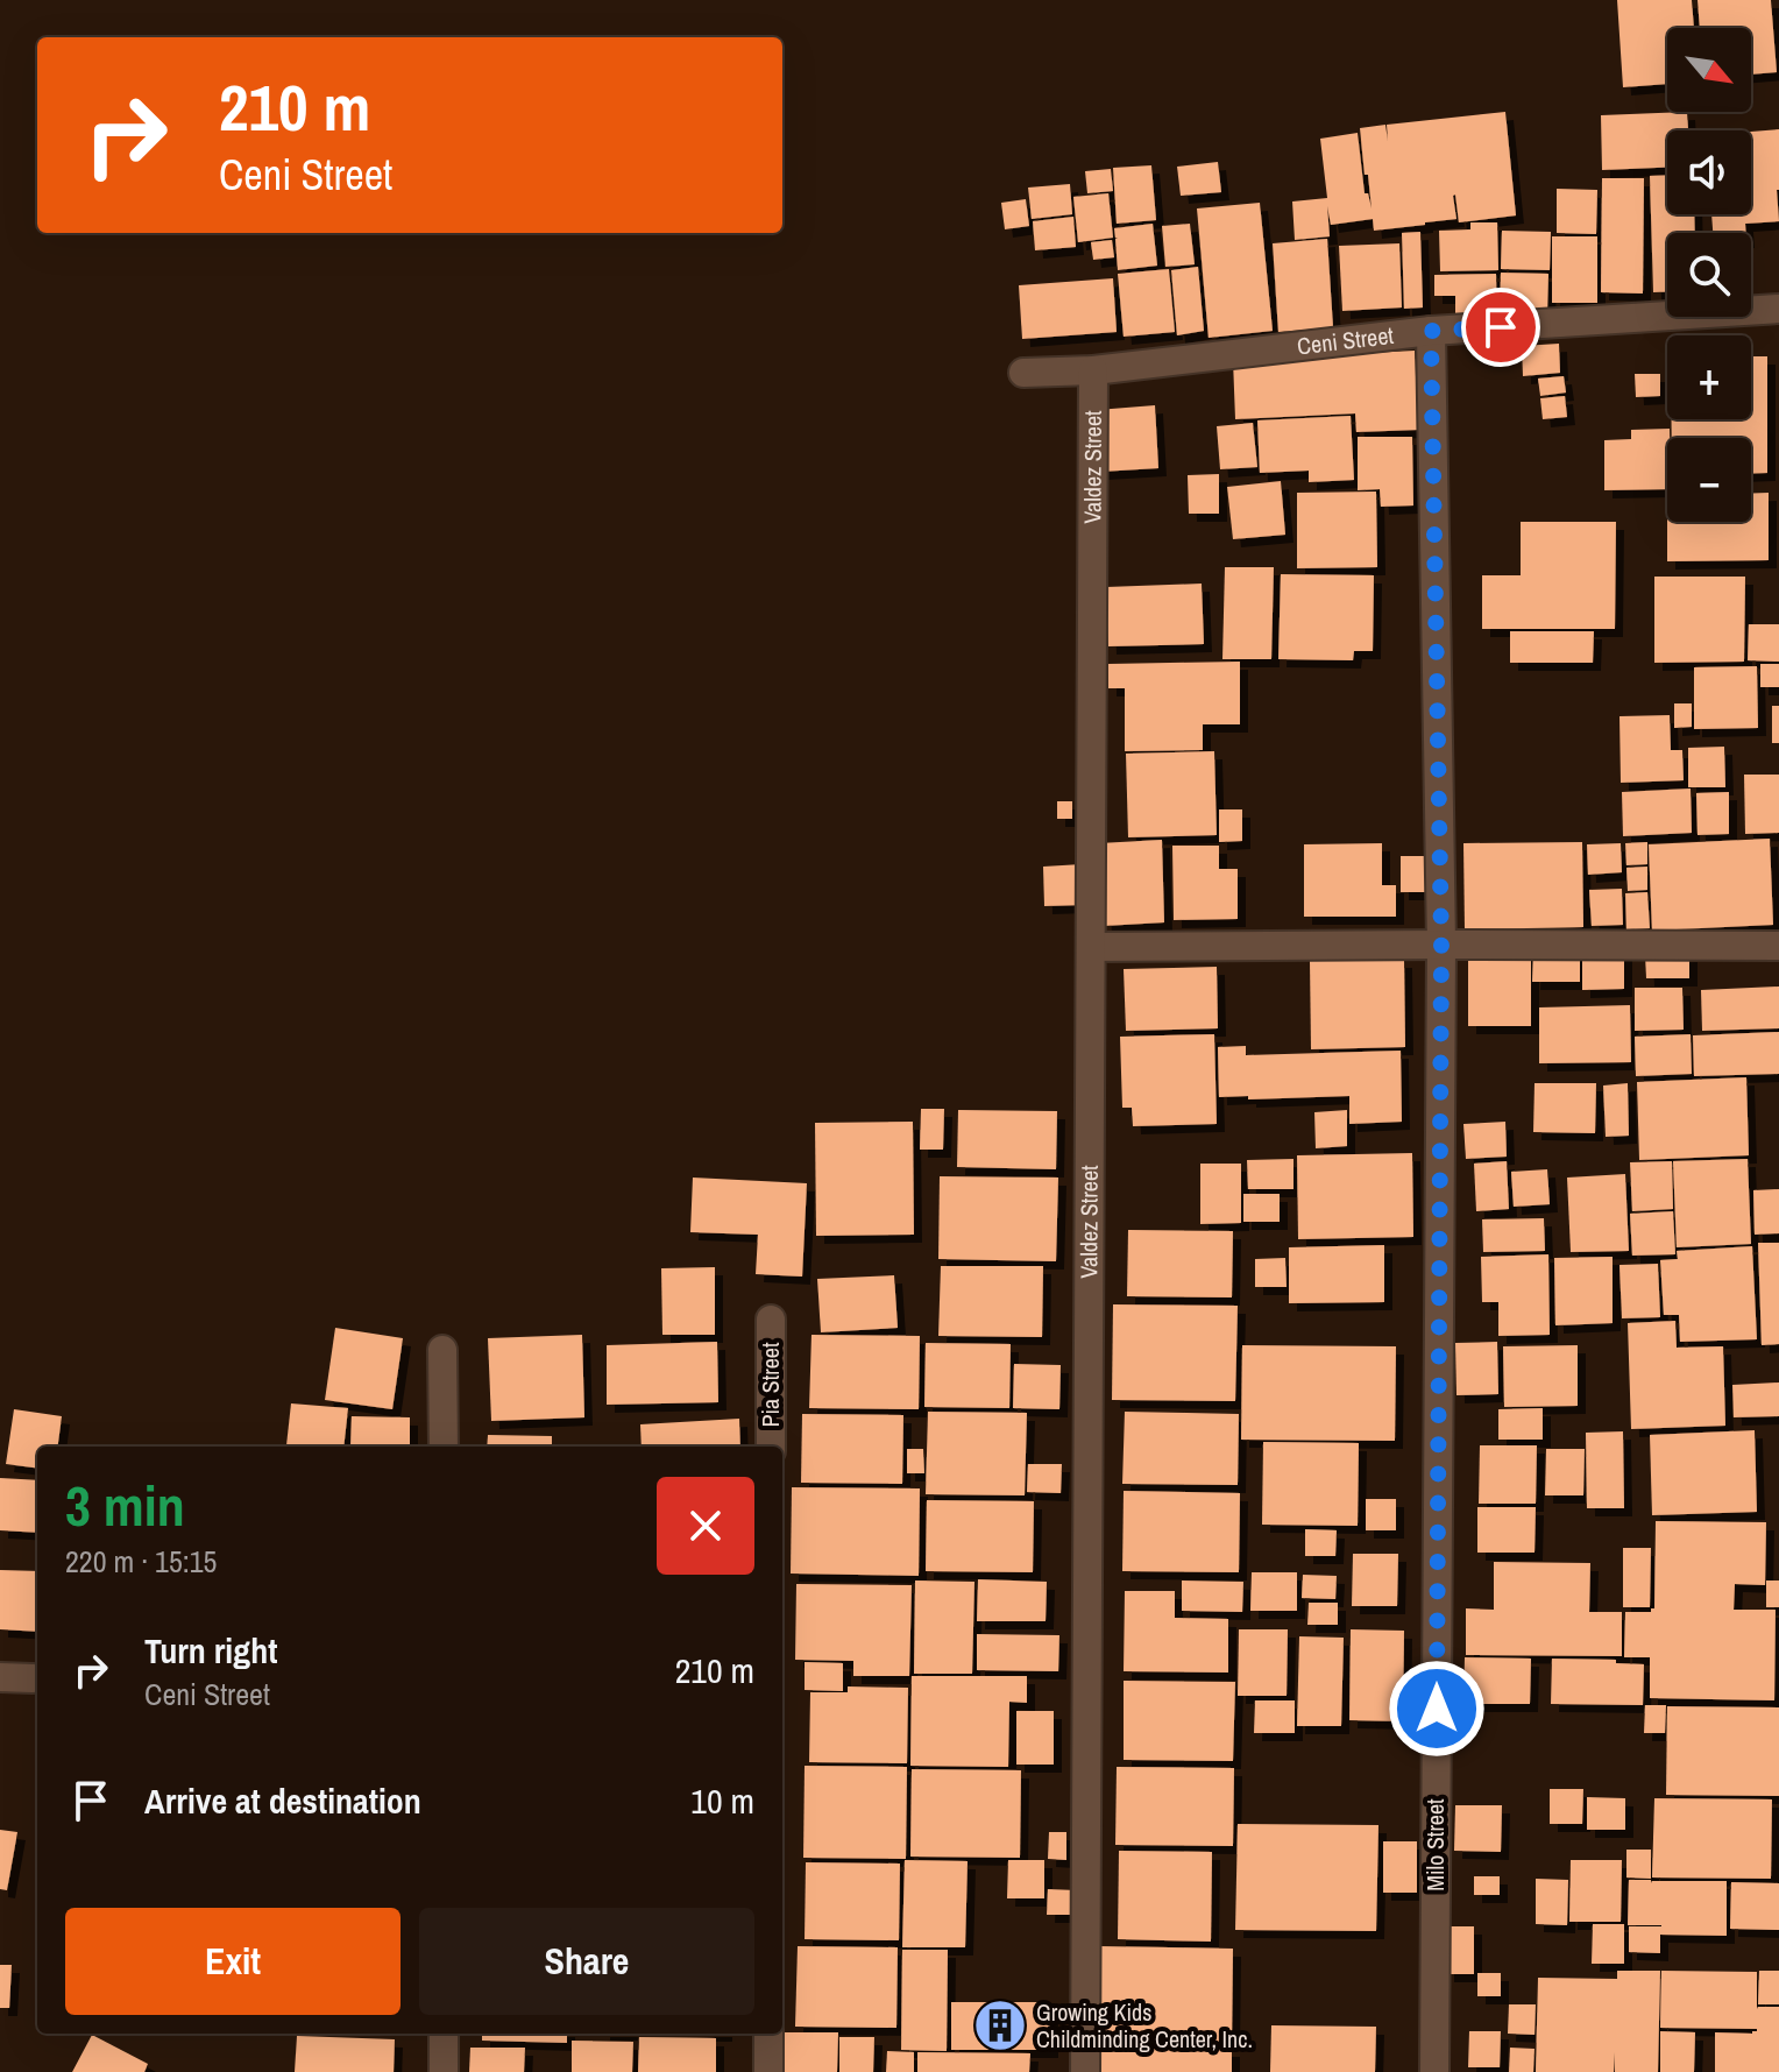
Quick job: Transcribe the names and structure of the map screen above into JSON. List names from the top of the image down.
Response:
{
  "streets": {
    "street": [
      "Ceni Street",
      "Valdez Street",
      "Pia Street",
      "Milo Street"
    ]
  },
  "crossings": [
    ["Ceni Street", "Valdez Street"],
    ["Ceni Street", "Milo Street"]
  ],
  "places": {
    "building": ["Growing Kids Childminding Center, Inc."]
  },
  "north": "bottom right",
  "page": {
    "map_buttons": ["+", "−"],
    "turn": ["210 m", "Ceni Street"],
    "heading": ["3 min", "220 m · 15:15"],
    "list": [
      {
        "name": "Turn right",
        "note": "Ceni Street",
        "value": "210 m"
      },
      {
        "name": "Arrive at destination",
        "value": "10 m"
      }
    ],
    "buttons": ["Exit", "Share"]
  }
}
